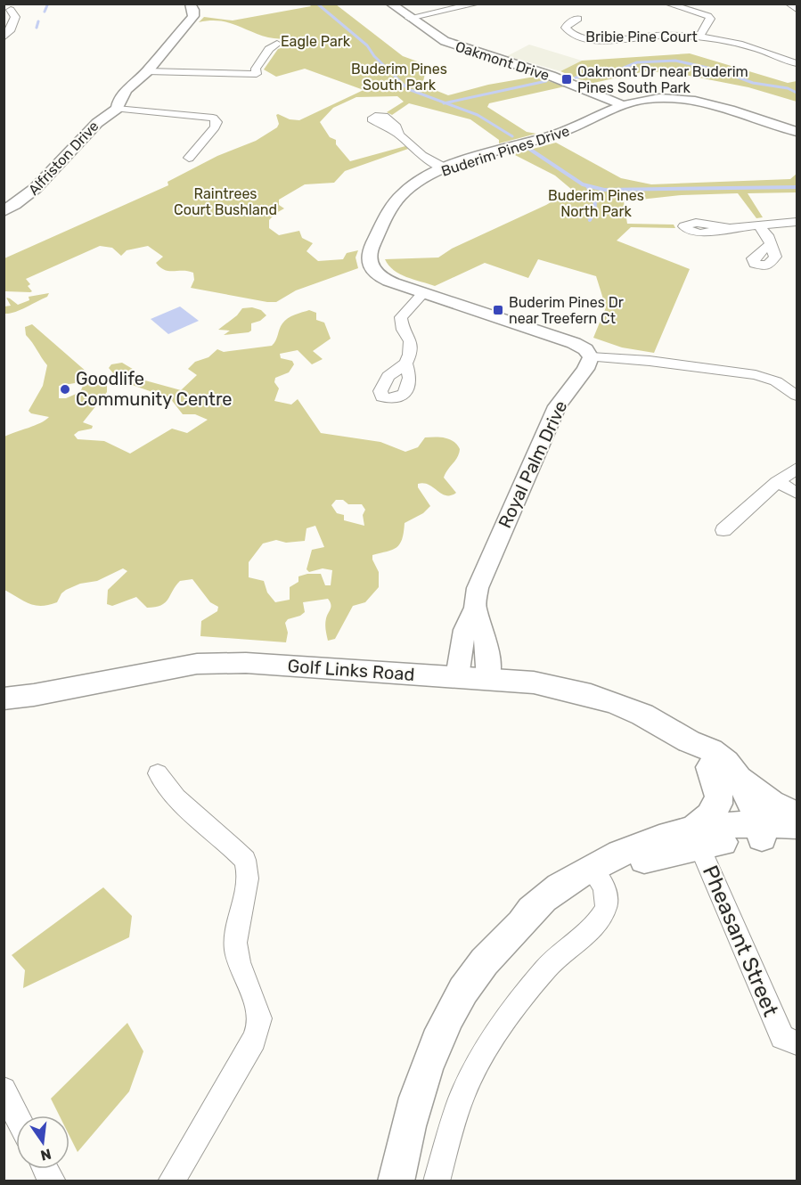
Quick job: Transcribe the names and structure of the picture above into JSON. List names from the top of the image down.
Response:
{
  "streets": {
    "main road": ["Golf Links Road"],
    "street": [
      "Bribie Pine Court",
      "Oakmont Drive",
      "Buderim Pines Drive",
      "Alfriston Drive",
      "Royal Palm Drive",
      "Pheasant Street"
    ]
  },
  "crossings": [
    ["Oakmont Drive", "Buderim Pines Drive"],
    ["Buderim Pines Drive", "Royal Palm Drive"],
    ["Royal Palm Drive", "Golf Links Road"]
  ],
  "parks": [
    "Eagle Park",
    "Buderim Pines South Park",
    "Raintrees Court Bushland",
    "Buderim Pines North Park"
  ],
  "places": {
    "transit": ["Oakmont Dr near Buderim Pines South Park", "Buderim Pines Dr near Treefern Ct"],
    "other": ["Goodlife Community Centre"]
  },
  "north": "bottom"
}
